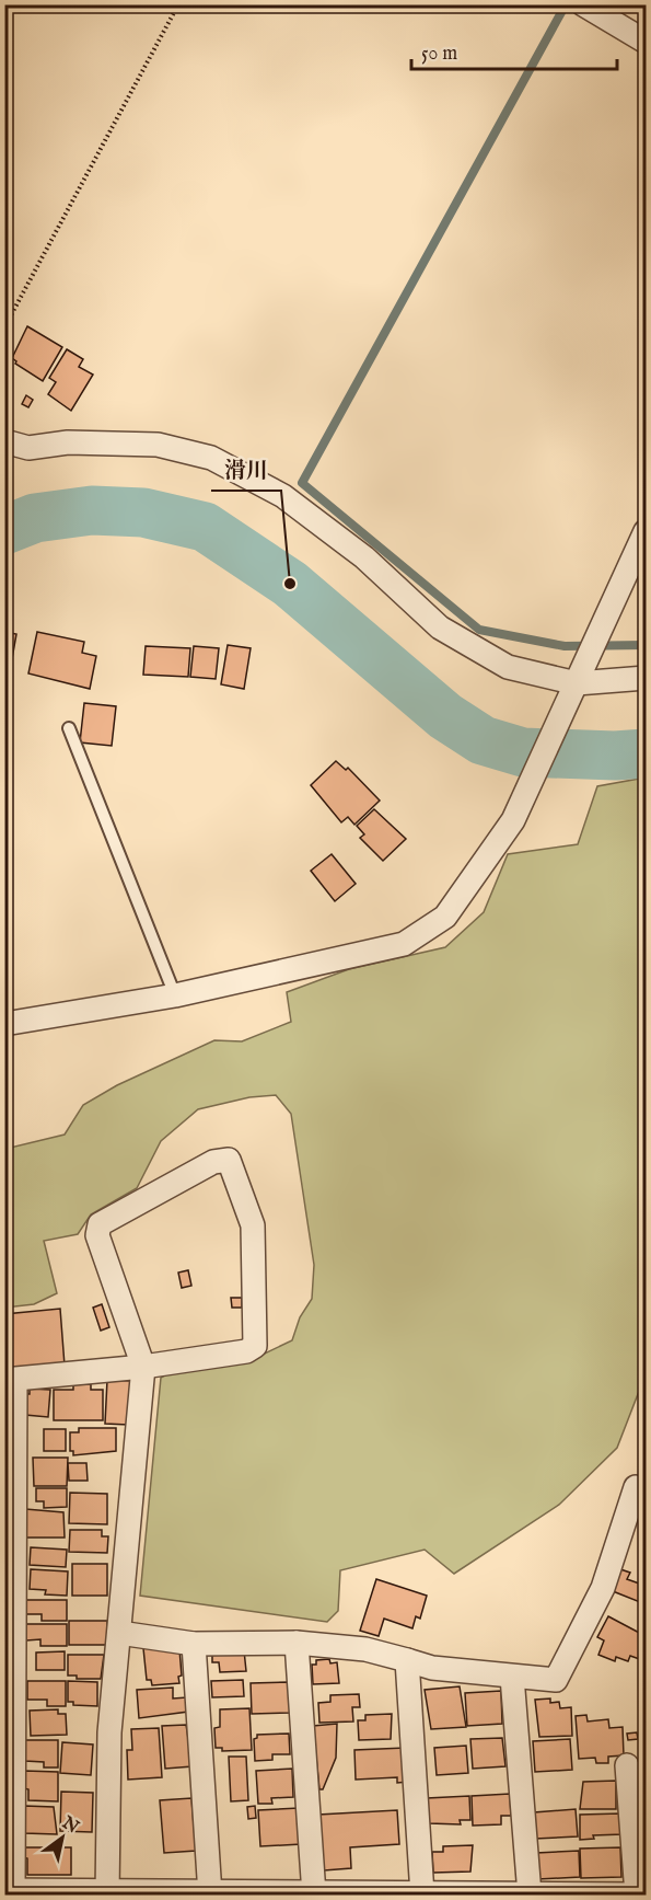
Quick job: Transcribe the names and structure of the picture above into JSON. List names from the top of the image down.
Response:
{
  "places": ["滑川"],
  "scale_bar": "50 m",
  "north": "top right"
}
